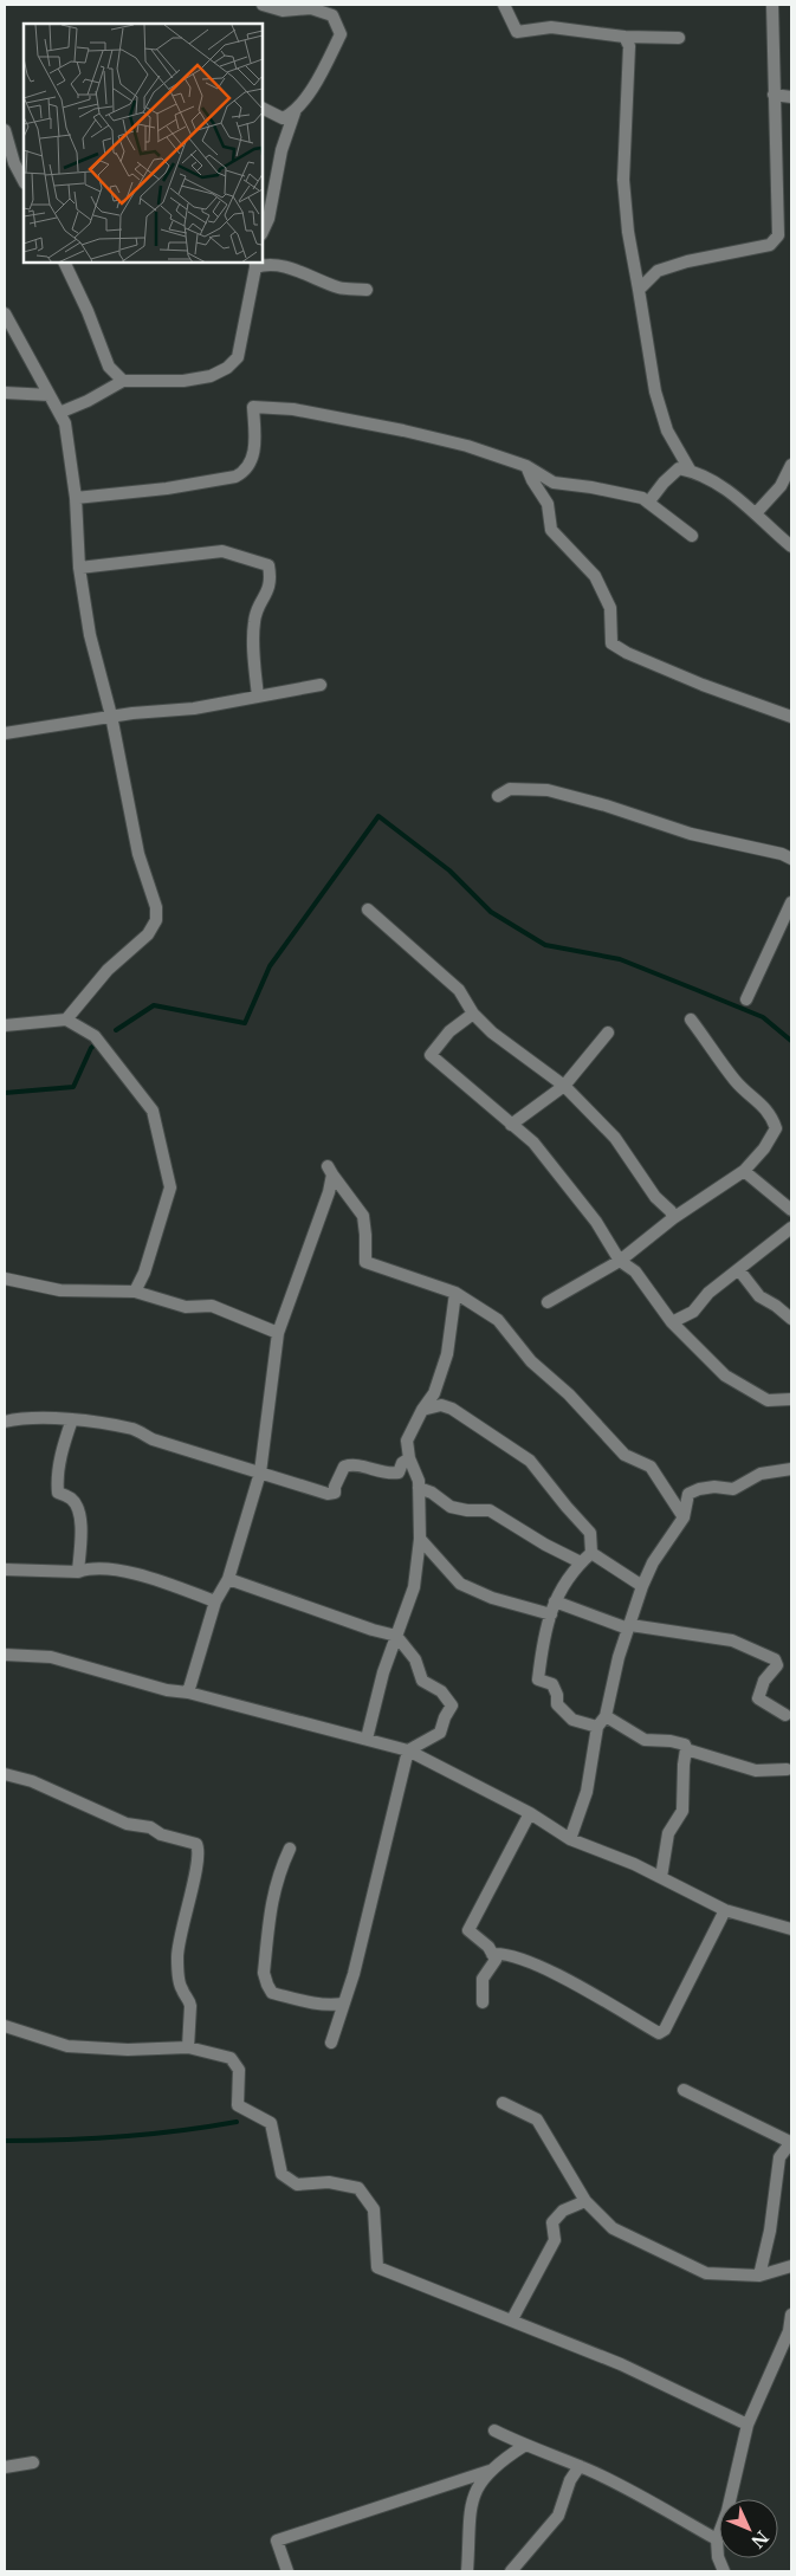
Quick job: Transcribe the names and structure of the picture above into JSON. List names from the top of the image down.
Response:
{
  "north": "bottom right"
}
